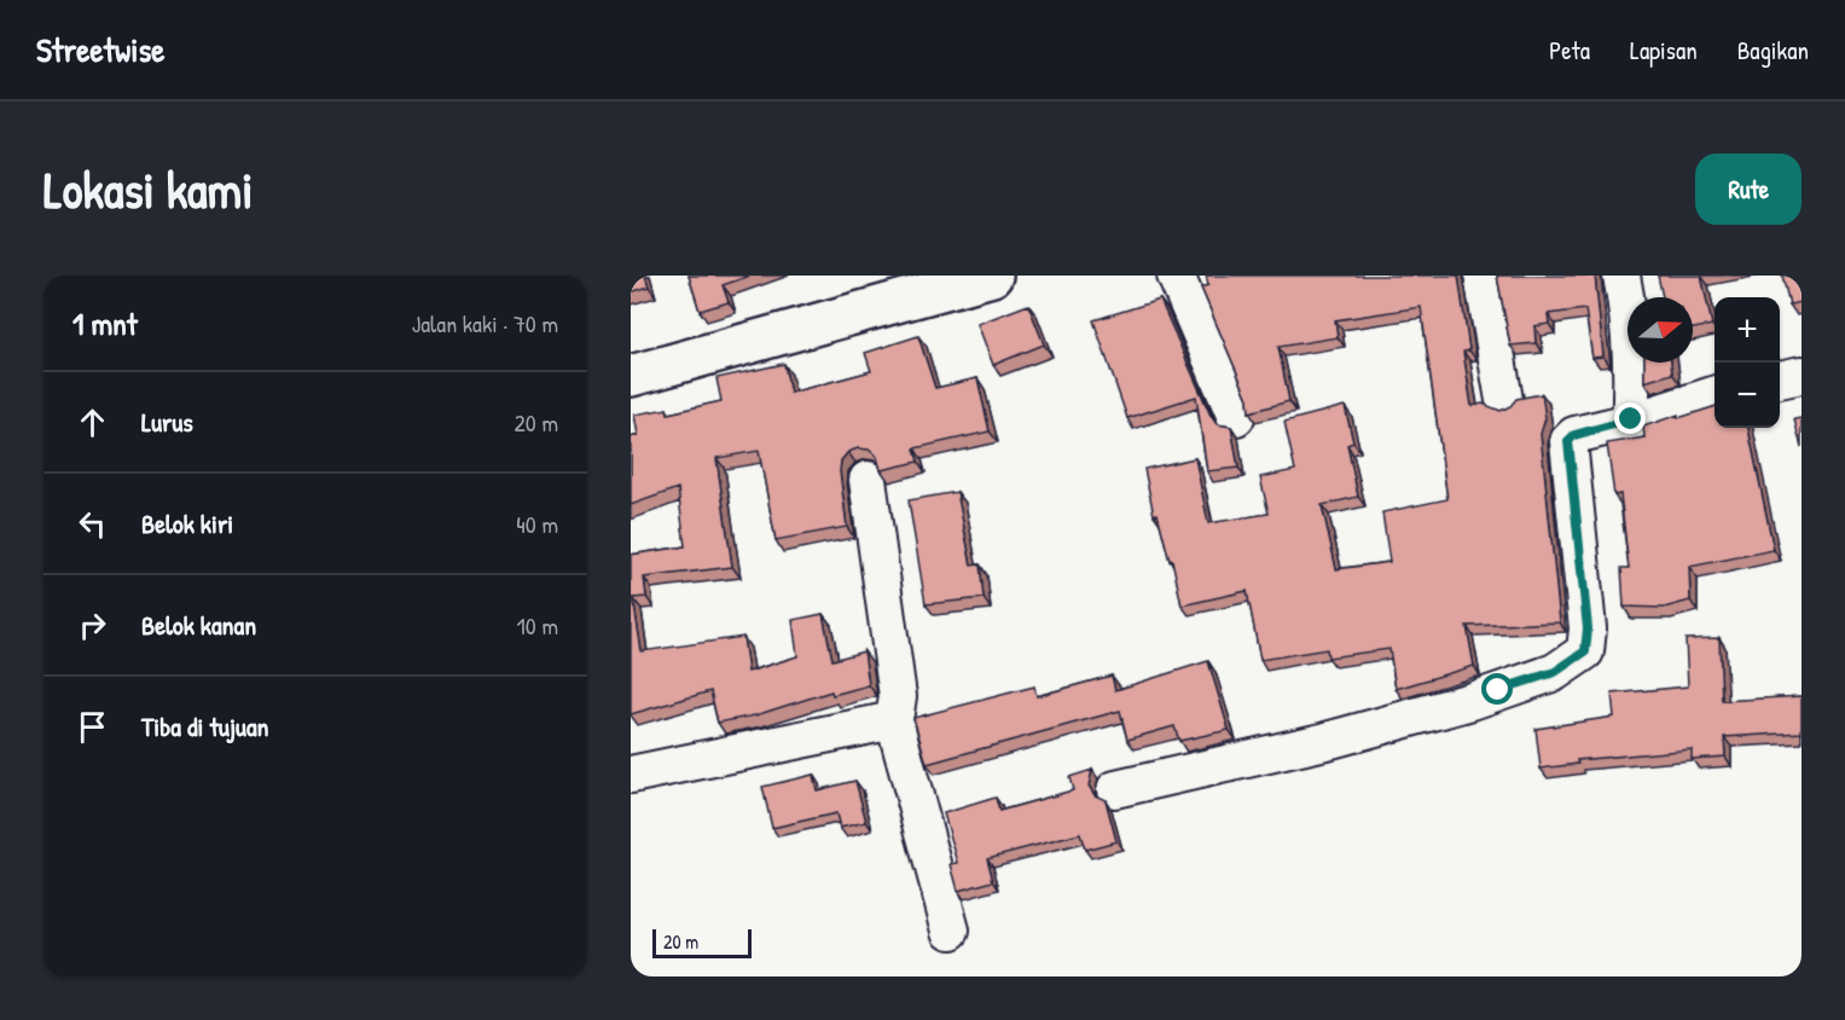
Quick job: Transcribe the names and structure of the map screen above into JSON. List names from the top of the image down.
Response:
{
  "scale_bar": "20 m",
  "north": "right",
  "page": {
    "header": "Streetwise",
    "nav": ["Peta", "Lapisan", "Bagikan"],
    "buttons": "Rute",
    "title": "Lokasi kami",
    "heading": ["1 mnt", "Jalan kaki · 70 m"],
    "map_buttons": ["+", "−"],
    "list": [
      ["Lurus", "20 m"],
      ["Belok kiri", "40 m"],
      ["Belok kanan", "10 m"],
      "Tiba di tujuan"
    ],
    "scale": "20 m"
  }
}
